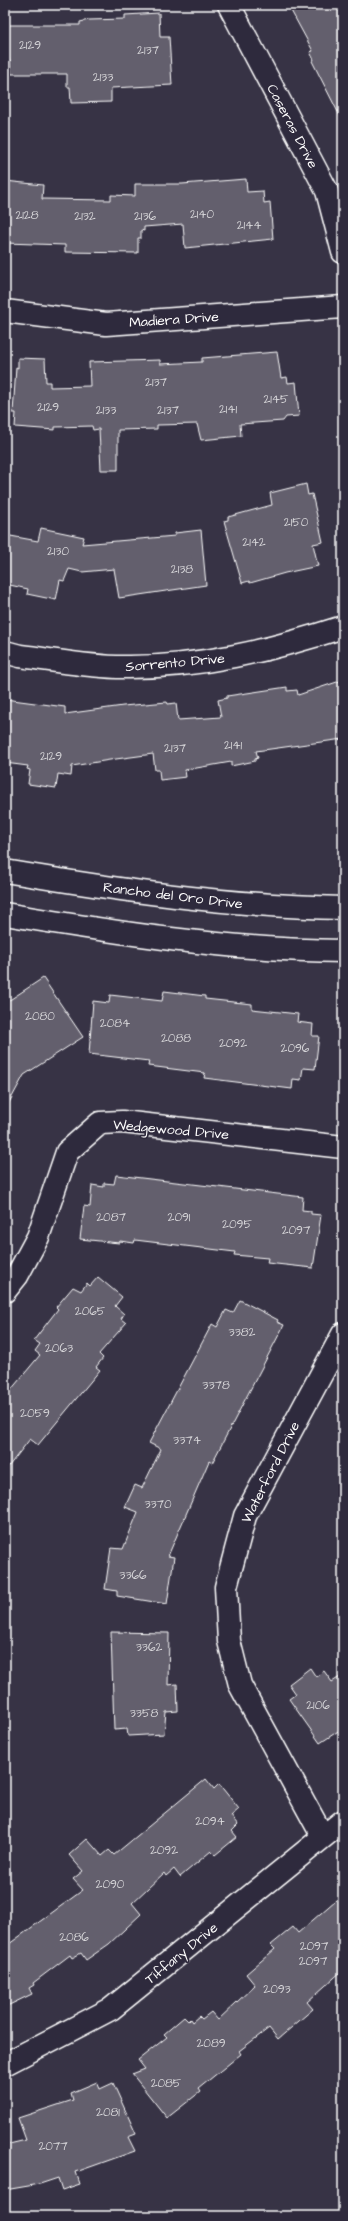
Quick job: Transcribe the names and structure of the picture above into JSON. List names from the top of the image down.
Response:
{
  "streets": {
    "street": [
      "Caseras Drive",
      "Madiera Drive",
      "Sorrento Drive",
      "Rancho del Oro Drive",
      "Wedgewood Drive",
      "Waterford Drive",
      "Tiffany Drive"
    ]
  },
  "crossings": [
    ["Waterford Drive", "Tiffany Drive"]
  ],
  "house_numbers": [
    "2129",
    "2137",
    "2133",
    "2140",
    "2128",
    "2132",
    "2136",
    "2144",
    "2137",
    "2145",
    "2129",
    "2141",
    "2133",
    "2137",
    "2150",
    "2142",
    "2130",
    "2138",
    "2141",
    "2137",
    "2129",
    "2080",
    "2084",
    "2088",
    "2092",
    "2096",
    "2087",
    "2091",
    "2095",
    "2097",
    "2065",
    "3382",
    "2063",
    "3378",
    "2059",
    "3374",
    "3370",
    "3366",
    "3362",
    "2106",
    "3358",
    "2094",
    "2092",
    "2090",
    "2086",
    "2097",
    "2097",
    "2093",
    "2089",
    "2085",
    "2081",
    "2077"
  ]
}
